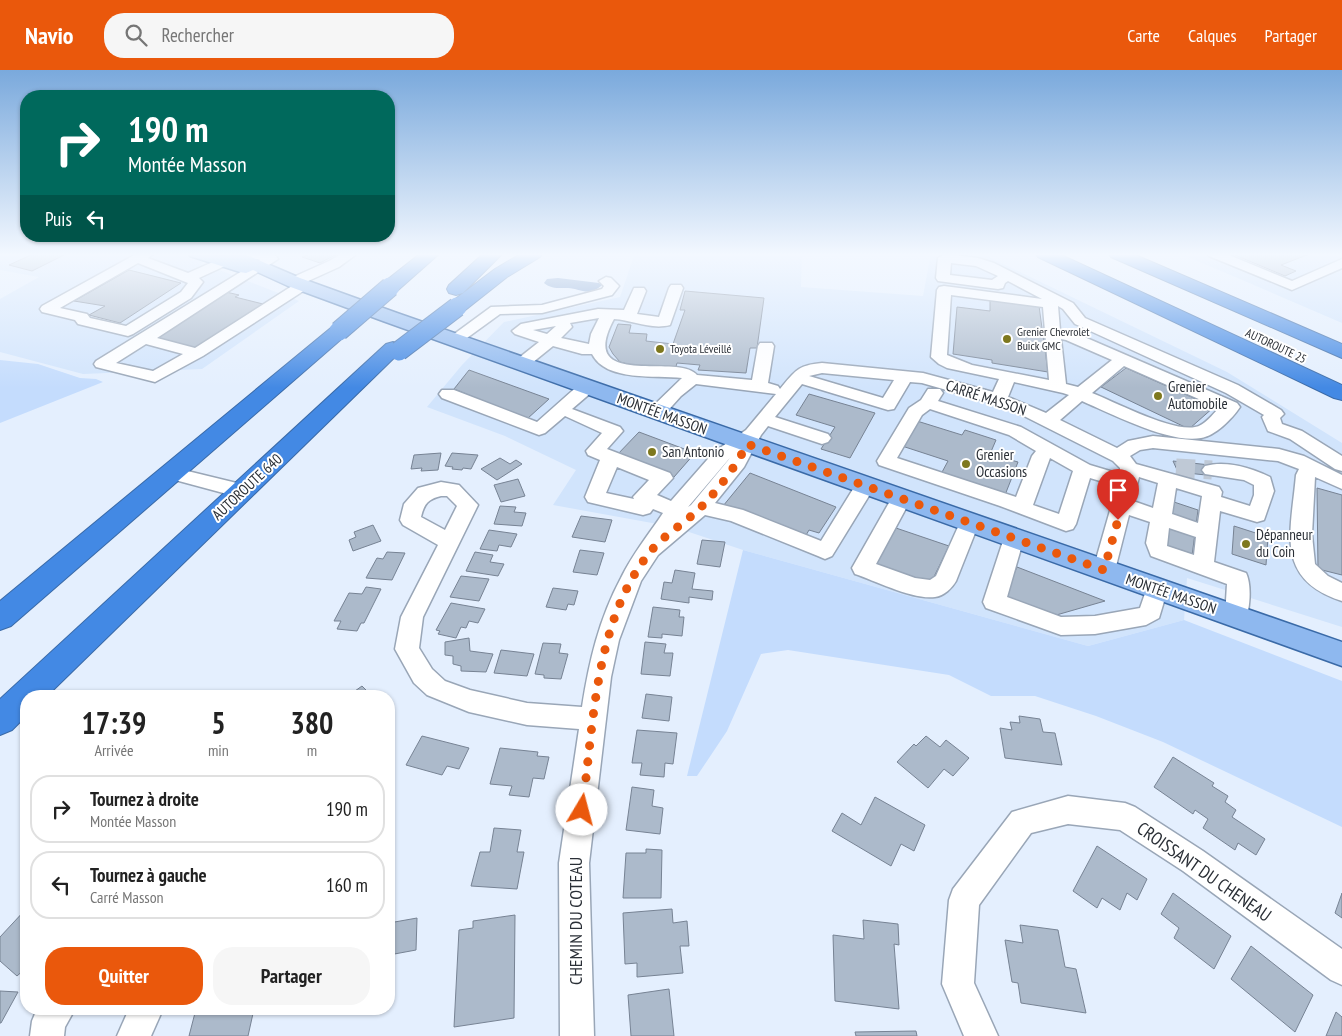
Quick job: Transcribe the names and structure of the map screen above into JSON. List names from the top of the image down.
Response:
{
  "streets": {
    "highway": ["AUTOROUTE 25", "AUTOROUTE 640"],
    "main road": ["MONTÉE MASSON"],
    "street": ["CARRÉ MASSON", "CROISSANT DU CHENEAU", "CHEMIN DU COTEAU"]
  },
  "crossings": [
    ["CARRÉ MASSON", "MONTÉE MASSON"],
    ["CARRÉ MASSON", "CHEMIN DU COTEAU"],
    ["MONTÉE MASSON", "CHEMIN DU COTEAU"]
  ],
  "places": [
    "Grenier Chevrolet Buick GMC",
    "Toyota Léveillé",
    "Grenier Automobile",
    "San Antonio",
    "Grenier Occasions",
    "Dépanneur du Coin"
  ],
  "page": {
    "header": "Navio",
    "search": "Rechercher",
    "nav": ["Carte", "Calques", "Partager"],
    "turn": ["190 m", "Montée Masson"],
    "then": "Puis",
    "eta": [
      "17:39",
      "Arrivée",
      "5",
      "min",
      "380",
      "m"
    ],
    "list": [
      {
        "name": "Tournez à droite",
        "note": "Montée Masson",
        "value": "190 m"
      },
      {
        "name": "Tournez à gauche",
        "note": "Carré Masson",
        "value": "160 m"
      }
    ],
    "buttons": ["Quitter", "Partager"]
  }
}
